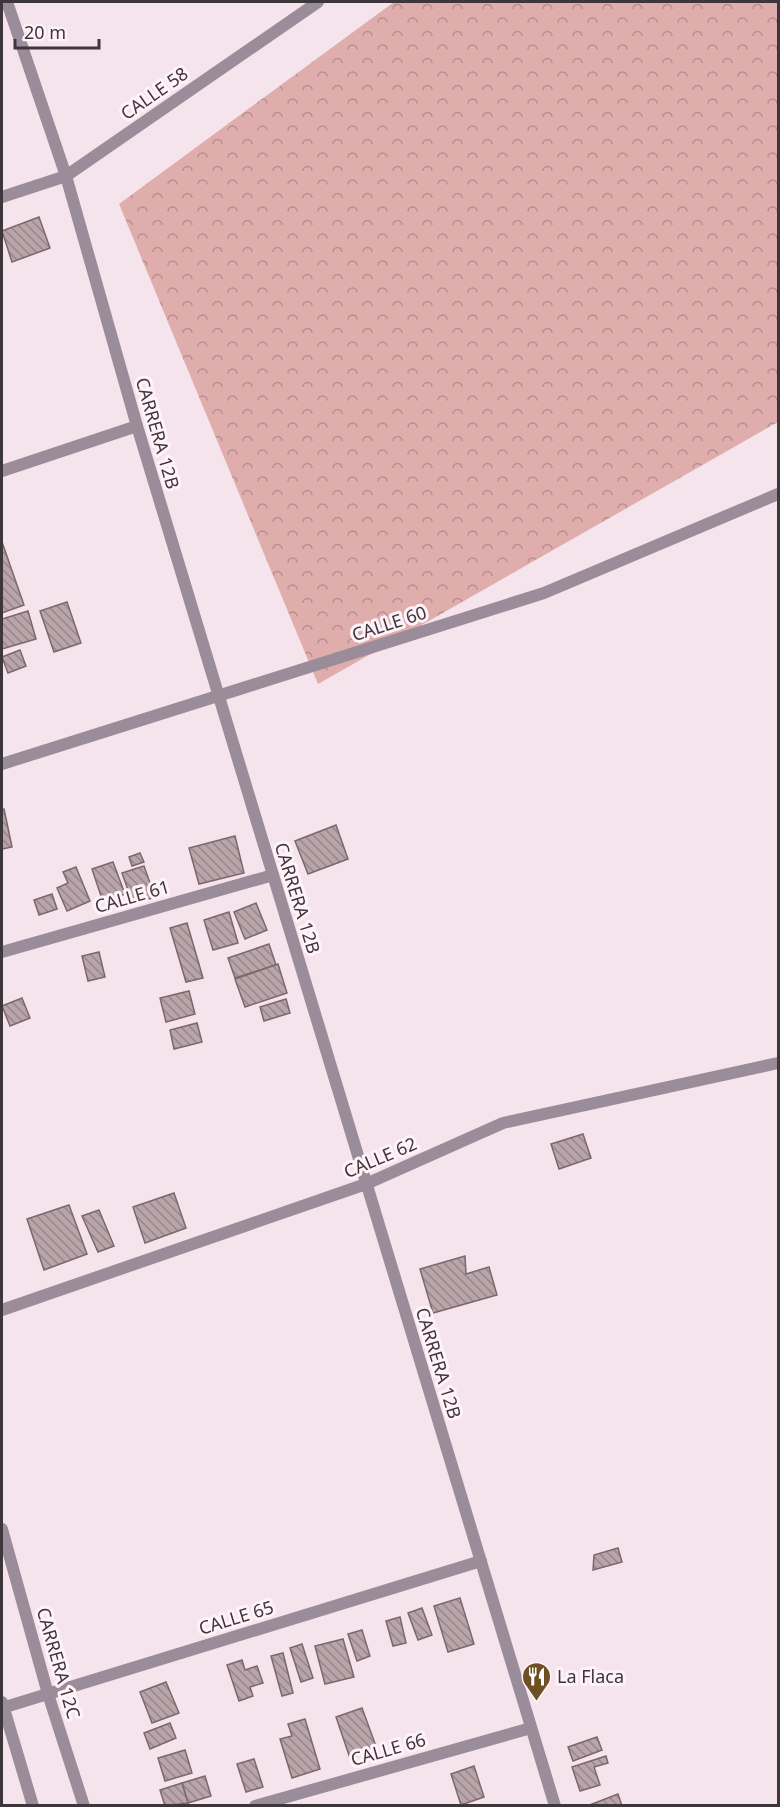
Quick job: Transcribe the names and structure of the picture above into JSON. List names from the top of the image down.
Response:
{
  "streets": {
    "street": [
      "CALLE 58",
      "CARRERA 12B",
      "CALLE 60",
      "CALLE 61",
      "CALLE 62",
      "CALLE 65",
      "CARRERA 12C",
      "CALLE 66"
    ]
  },
  "crossings": [
    ["CALLE 58", "CARRERA 12B"],
    ["CARRERA 12B", "CALLE 60"],
    ["CARRERA 12B", "CALLE 61"],
    ["CARRERA 12B", "CALLE 62"],
    ["CARRERA 12B", "CALLE 65"],
    ["CARRERA 12B", "CALLE 66"],
    ["CALLE 65", "CARRERA 12C"]
  ],
  "places": {
    "restaurant": ["La Flaca"]
  },
  "scale_bar": "20 m"
}
